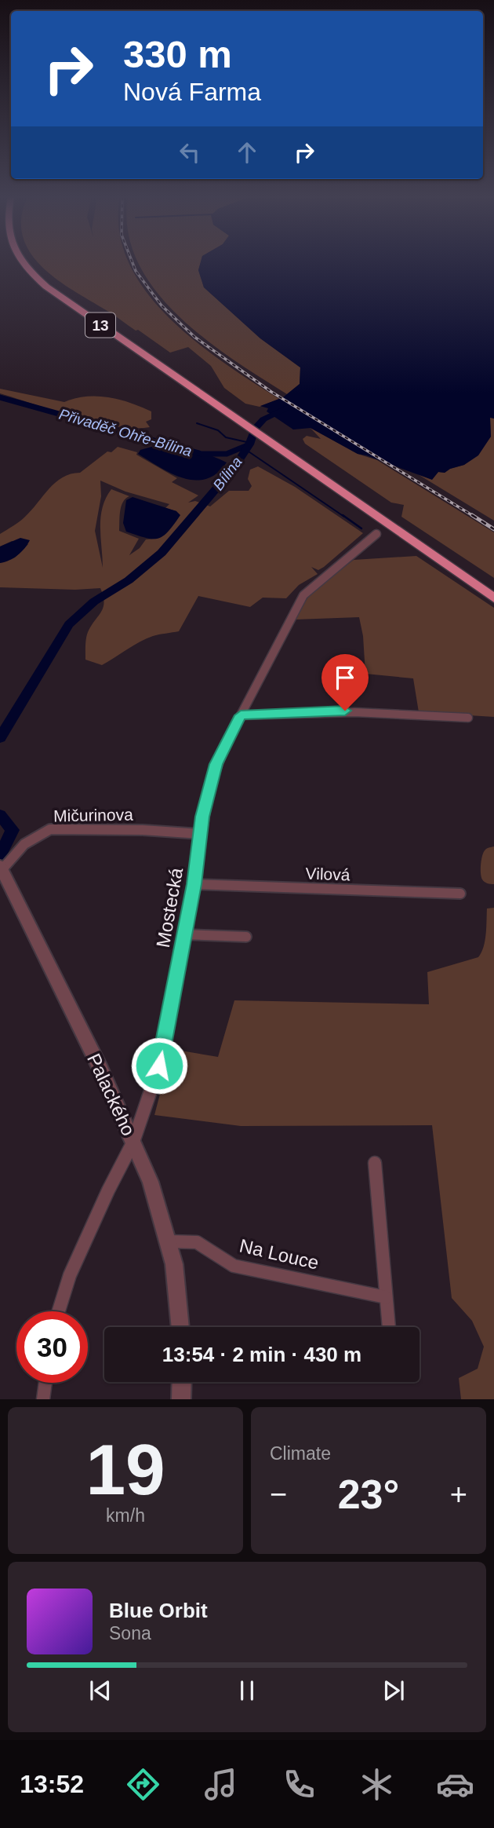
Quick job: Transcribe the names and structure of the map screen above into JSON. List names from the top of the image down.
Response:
{
  "streets": {
    "highway": ["13"],
    "street": [
      "Mičurinova",
      "Vilová",
      "Mostecká",
      "Palackého",
      "Na Louce"
    ]
  },
  "crossings": [
    ["Mičurinova", "Mostecká"],
    ["Mičurinova", "Palackého"],
    ["Vilová", "Mostecká"],
    ["Mostecká", "Palackého"],
    ["Palackého", "Na Louce"]
  ],
  "water": ["Přivaděč Ohře-Bílina", "Bílina"],
  "page": {
    "turn": ["330 m", "Nová Farma"],
    "limit": "30",
    "trip": "13:54 · 2 min · 430 m",
    "tile": [
      ["19", "km/h"],
      "Climate"
    ],
    "heat": ["−", "23°", "+"],
    "song": ["Blue Orbit", "Sona"],
    "tabs": "13:52"
  }
}
